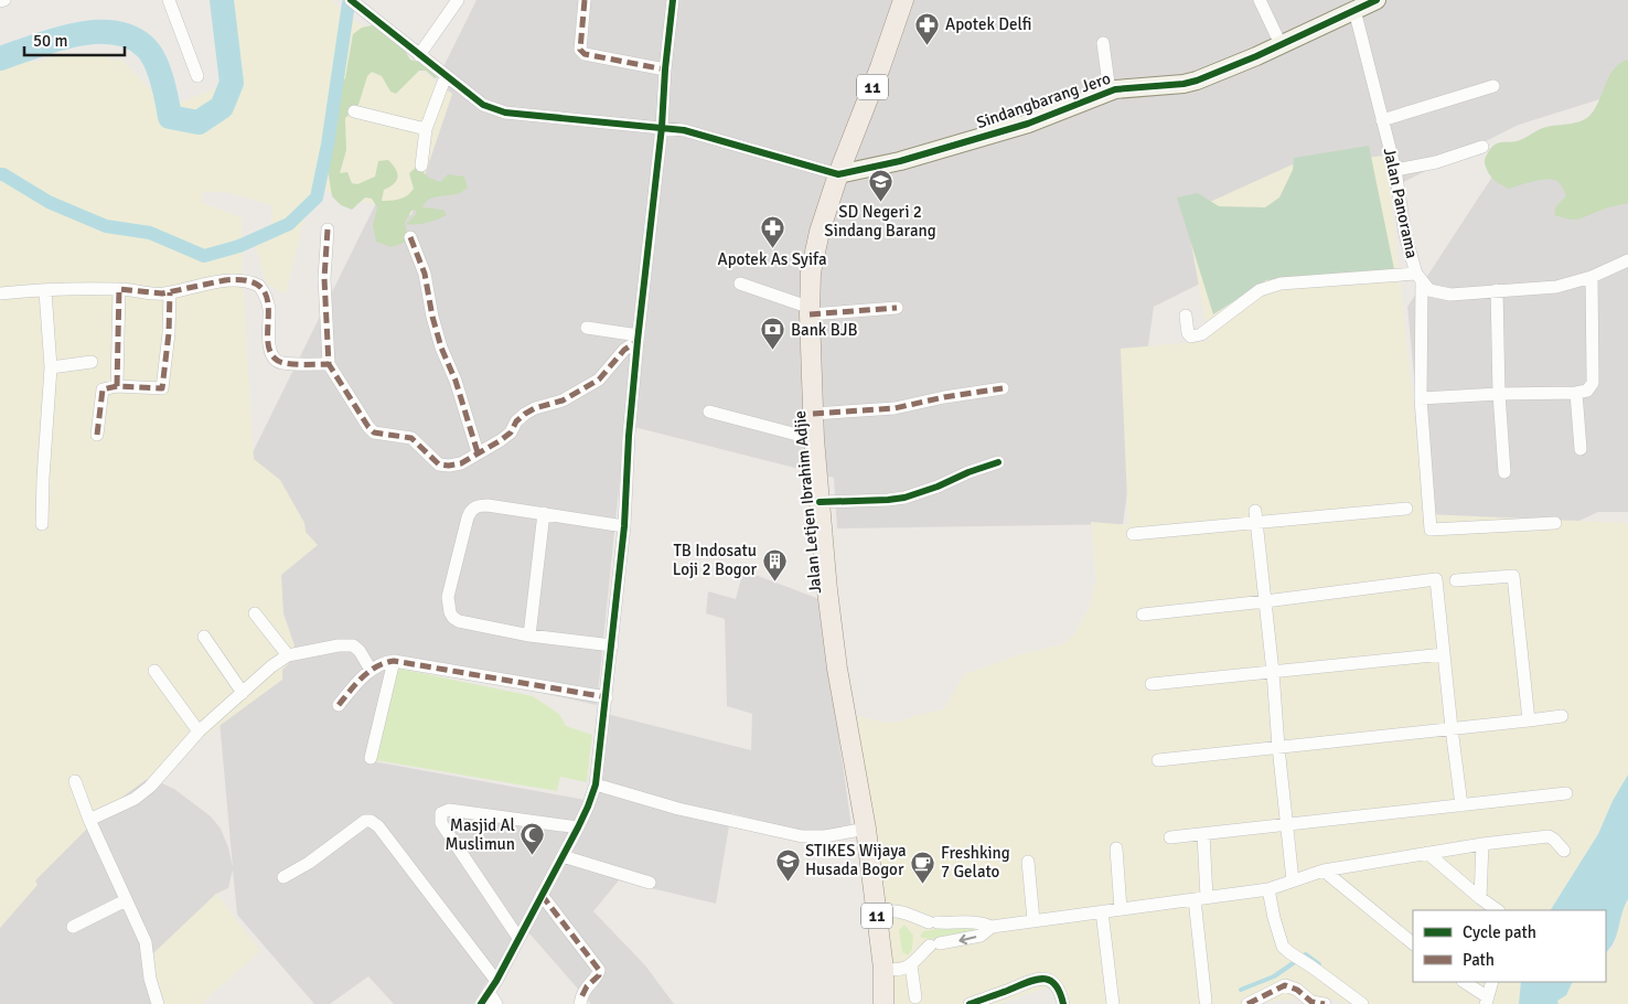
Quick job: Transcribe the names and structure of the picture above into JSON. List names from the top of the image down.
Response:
{
  "streets": {
    "main road": ["11", "Jalan Letjen Ibrahim Adjie"],
    "street": ["Sindangbarang Jero", "Jalan Panorama"]
  },
  "crossings": [
    ["Sindangbarang Jero", "Jalan Panorama"],
    ["Sindangbarang Jero", "Jalan Letjen Ibrahim Adjie"]
  ],
  "places": {
    "pharmacy": ["Apotek Delfi", "Apotek As Syifa"],
    "school or university": ["SD Negeri 2 Sindang Barang", "STIKES Wijaya Husada Bogor"],
    "bank": ["Bank BJB"],
    "building": ["TB Indosatu Loji 2 Bogor"],
    "mosque": ["Masjid Al Muslimun"],
    "cafe": ["Freshking 7 Gelato"]
  },
  "legend": ["Cycle path", "Path"],
  "scale_bar": "50 m"
}
